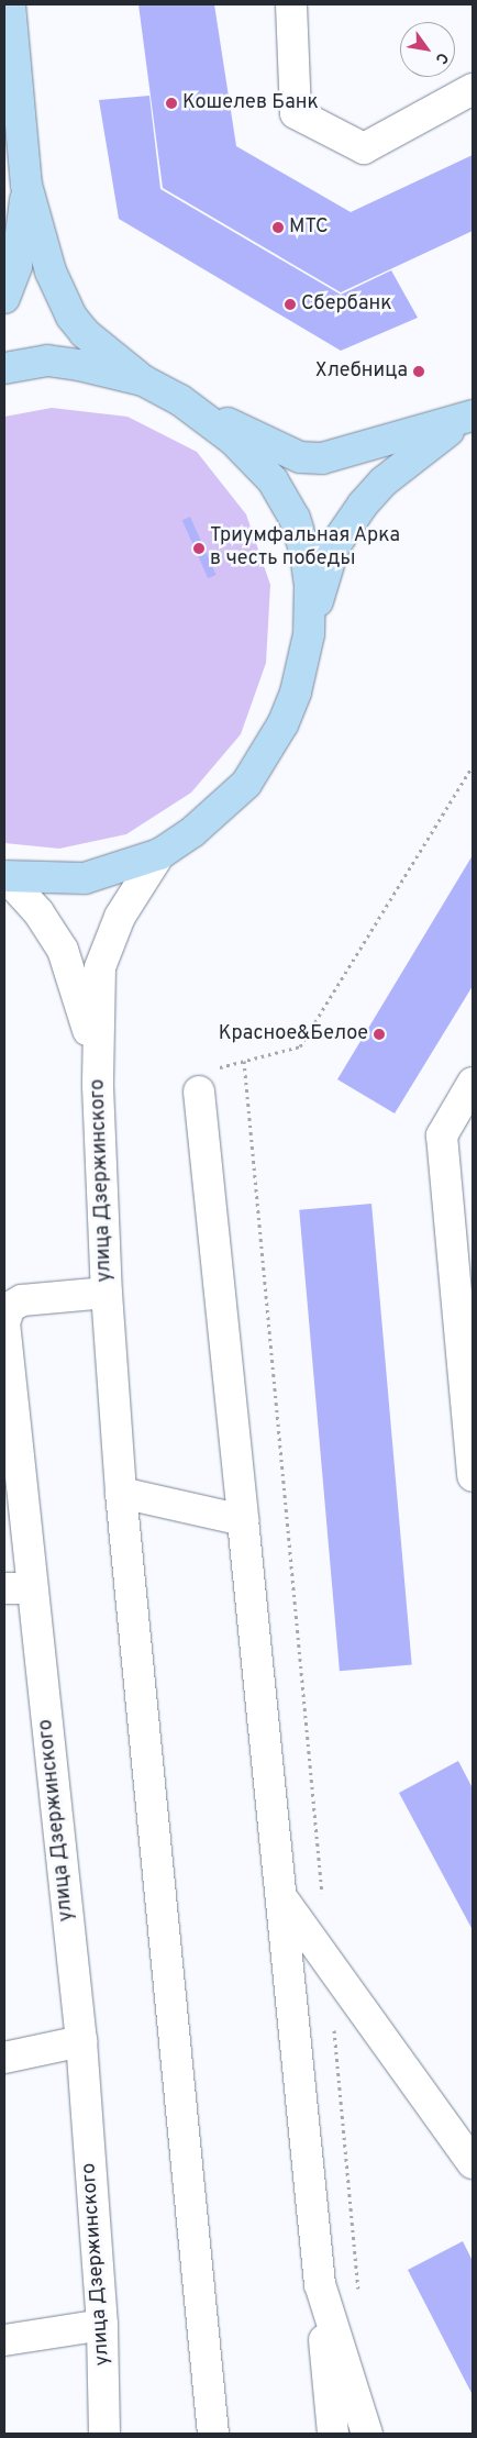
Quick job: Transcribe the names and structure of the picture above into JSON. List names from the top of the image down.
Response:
{
  "streets": {
    "street": ["улица Дзержинского"]
  },
  "places": [
    "Кошелев Банк",
    "МТС",
    "Сбербанк",
    "Хлебница",
    "Триумфальная Арка в честь победы",
    "Красное&Белое"
  ],
  "north": "bottom right"
}
